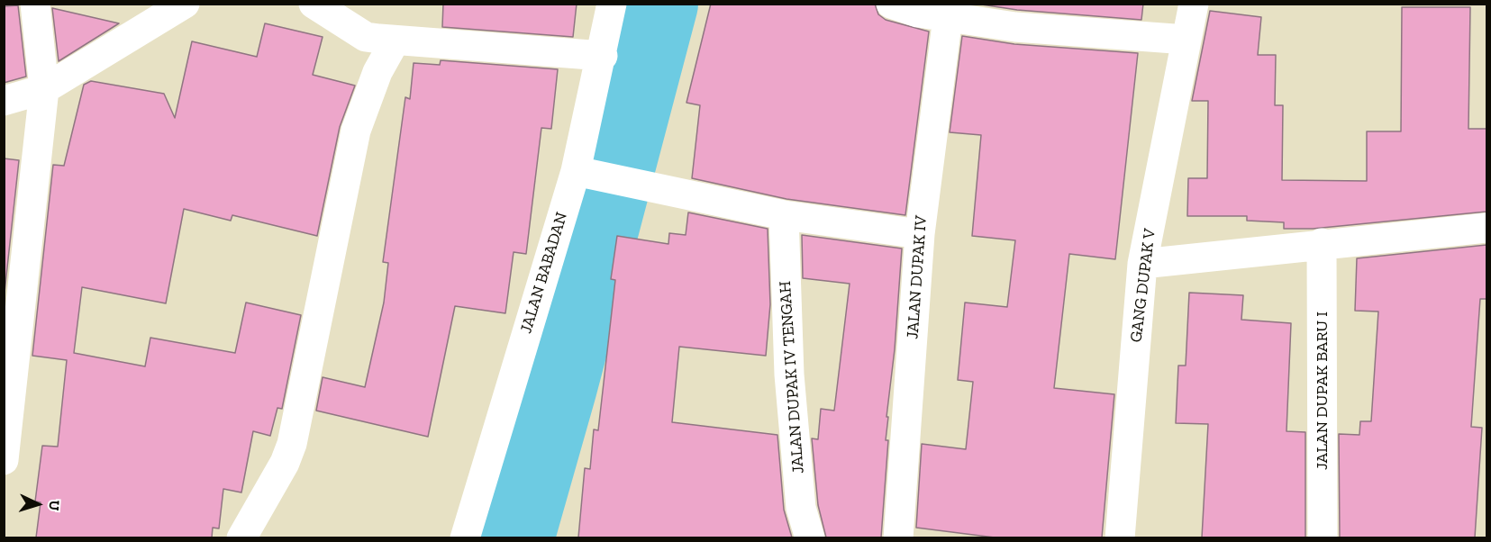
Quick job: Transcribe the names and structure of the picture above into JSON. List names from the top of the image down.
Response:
{
  "streets": {
    "street": [
      "JALAN BABADAN",
      "JALAN DUPAK IV",
      "GANG DUPAK V",
      "JALAN DUPAK IV TENGAH",
      "JALAN DUPAK BARU I"
    ]
  },
  "north": "right"
}
